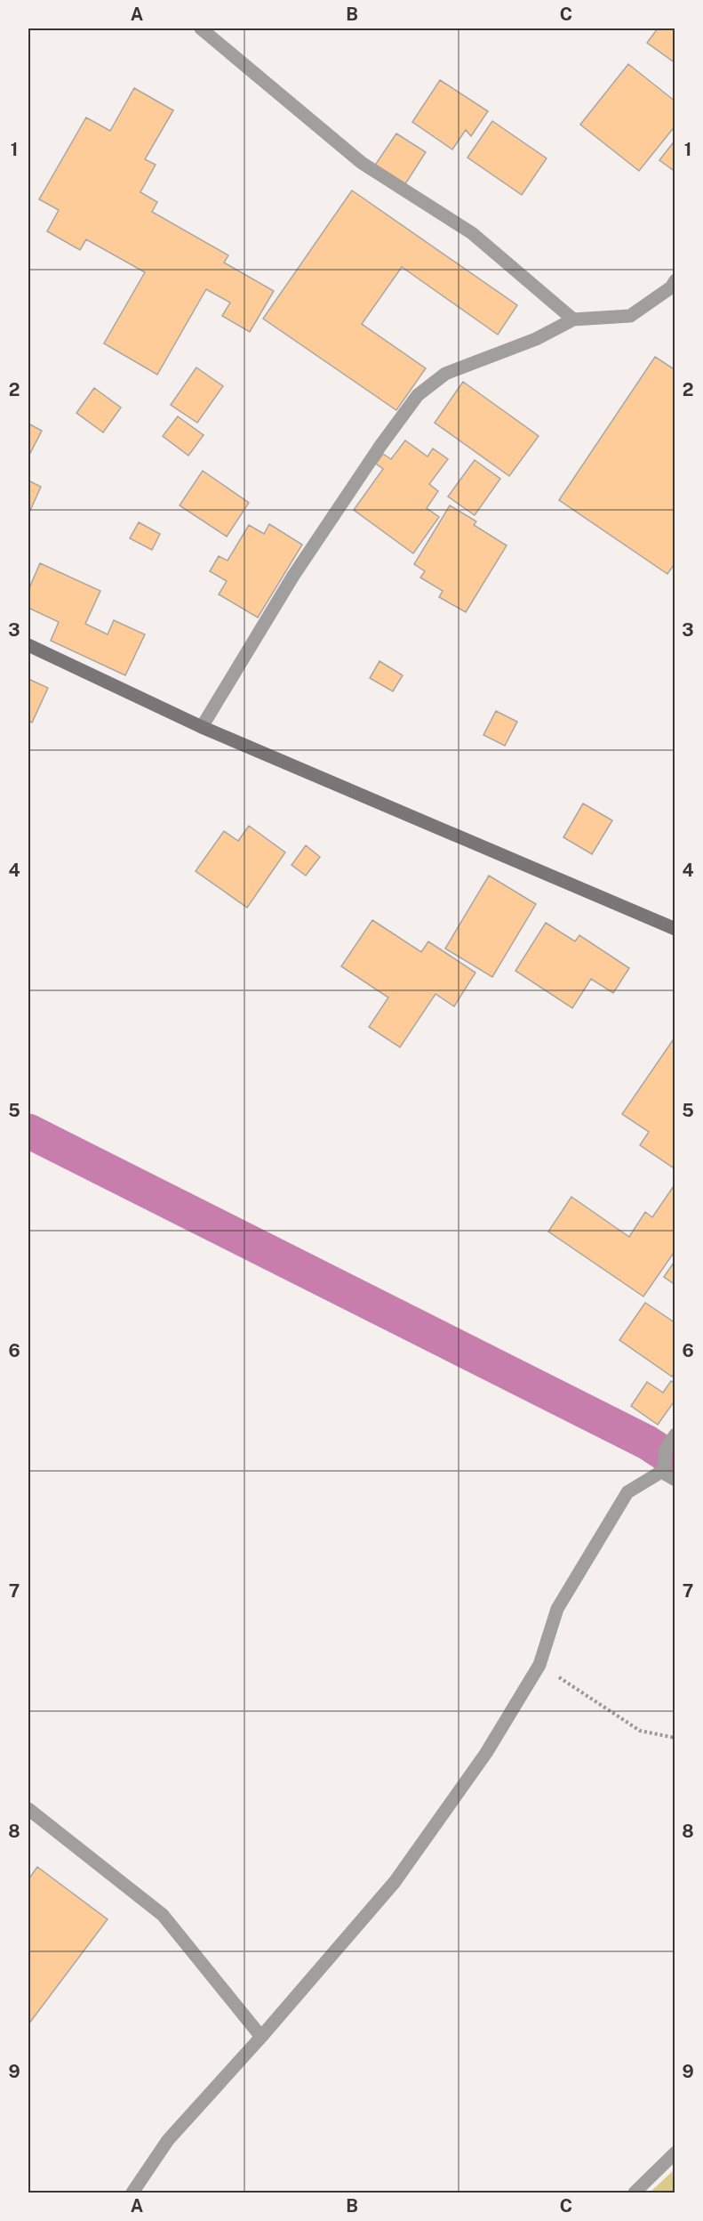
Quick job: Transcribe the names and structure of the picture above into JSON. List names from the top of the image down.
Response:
{
  "grid": {
    "columns": ["A", "B", "C"],
    "rows": [
      "1",
      "2",
      "3",
      "4",
      "5",
      "6",
      "7",
      "8",
      "9"
    ]
  }
}
